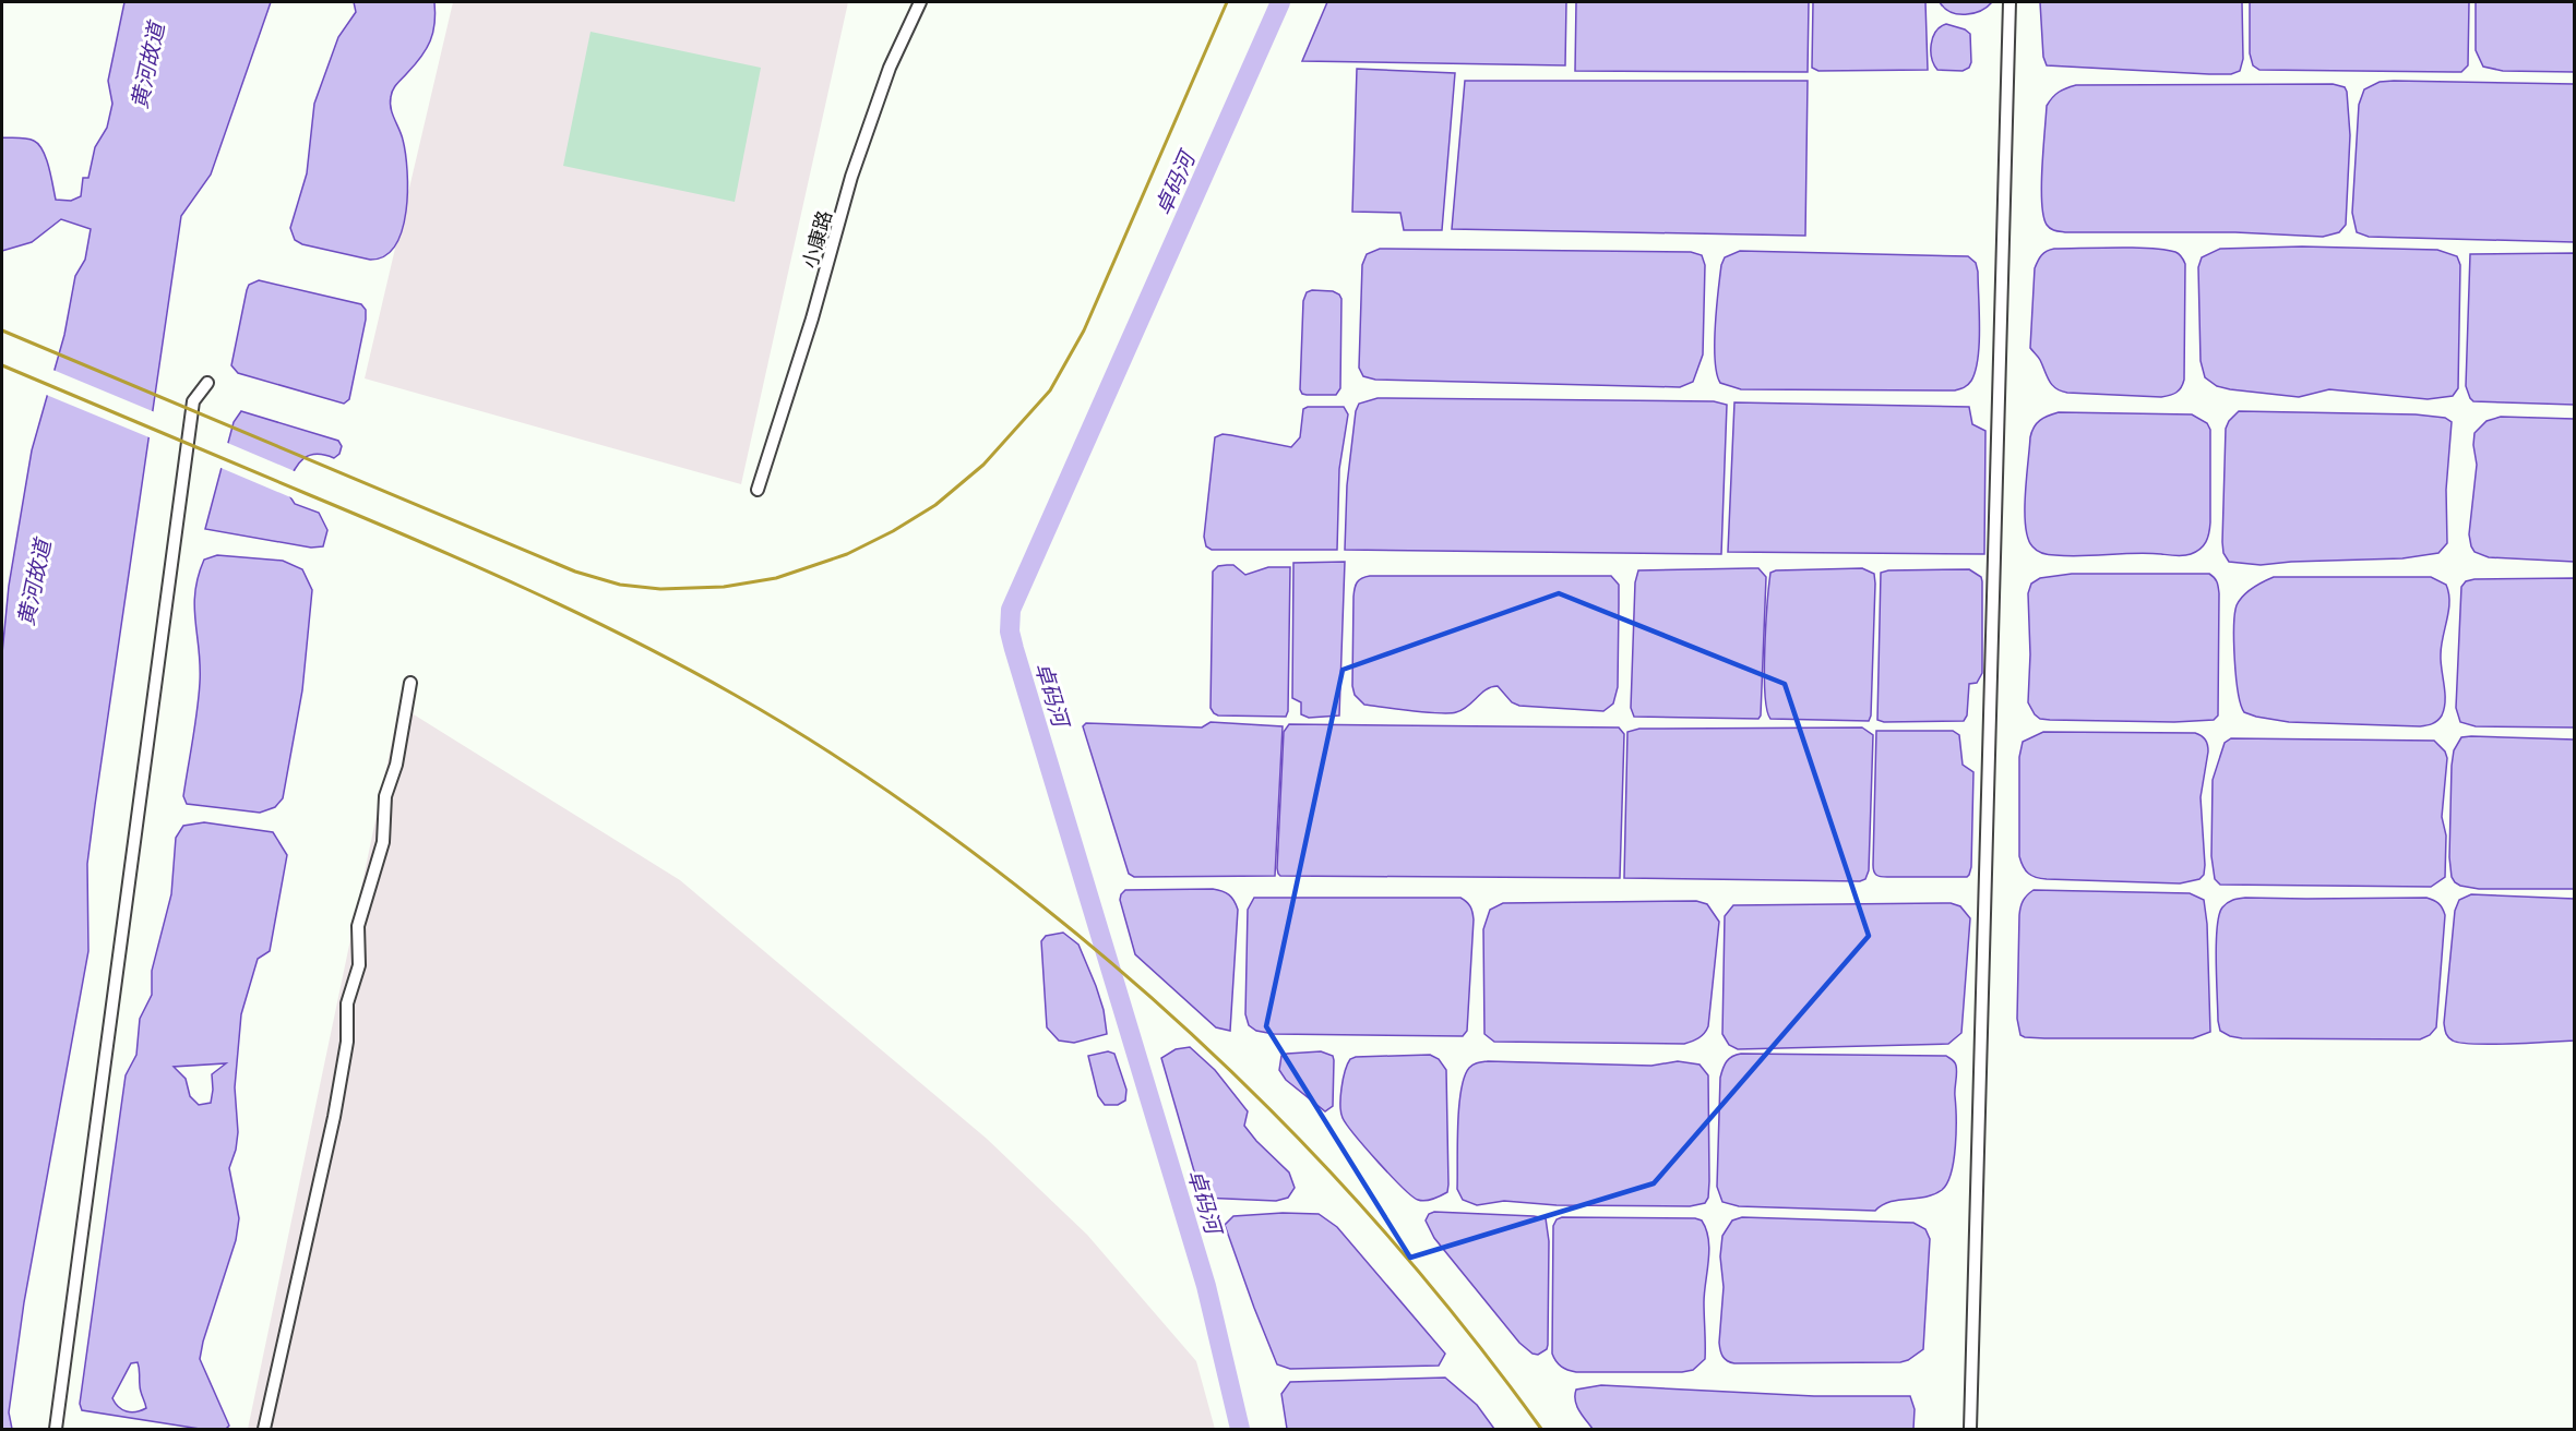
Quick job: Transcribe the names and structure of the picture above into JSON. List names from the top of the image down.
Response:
{
  "streets": {
    "street": ["小康路"]
  },
  "water": ["黄河故道", "卓码河"]
}
